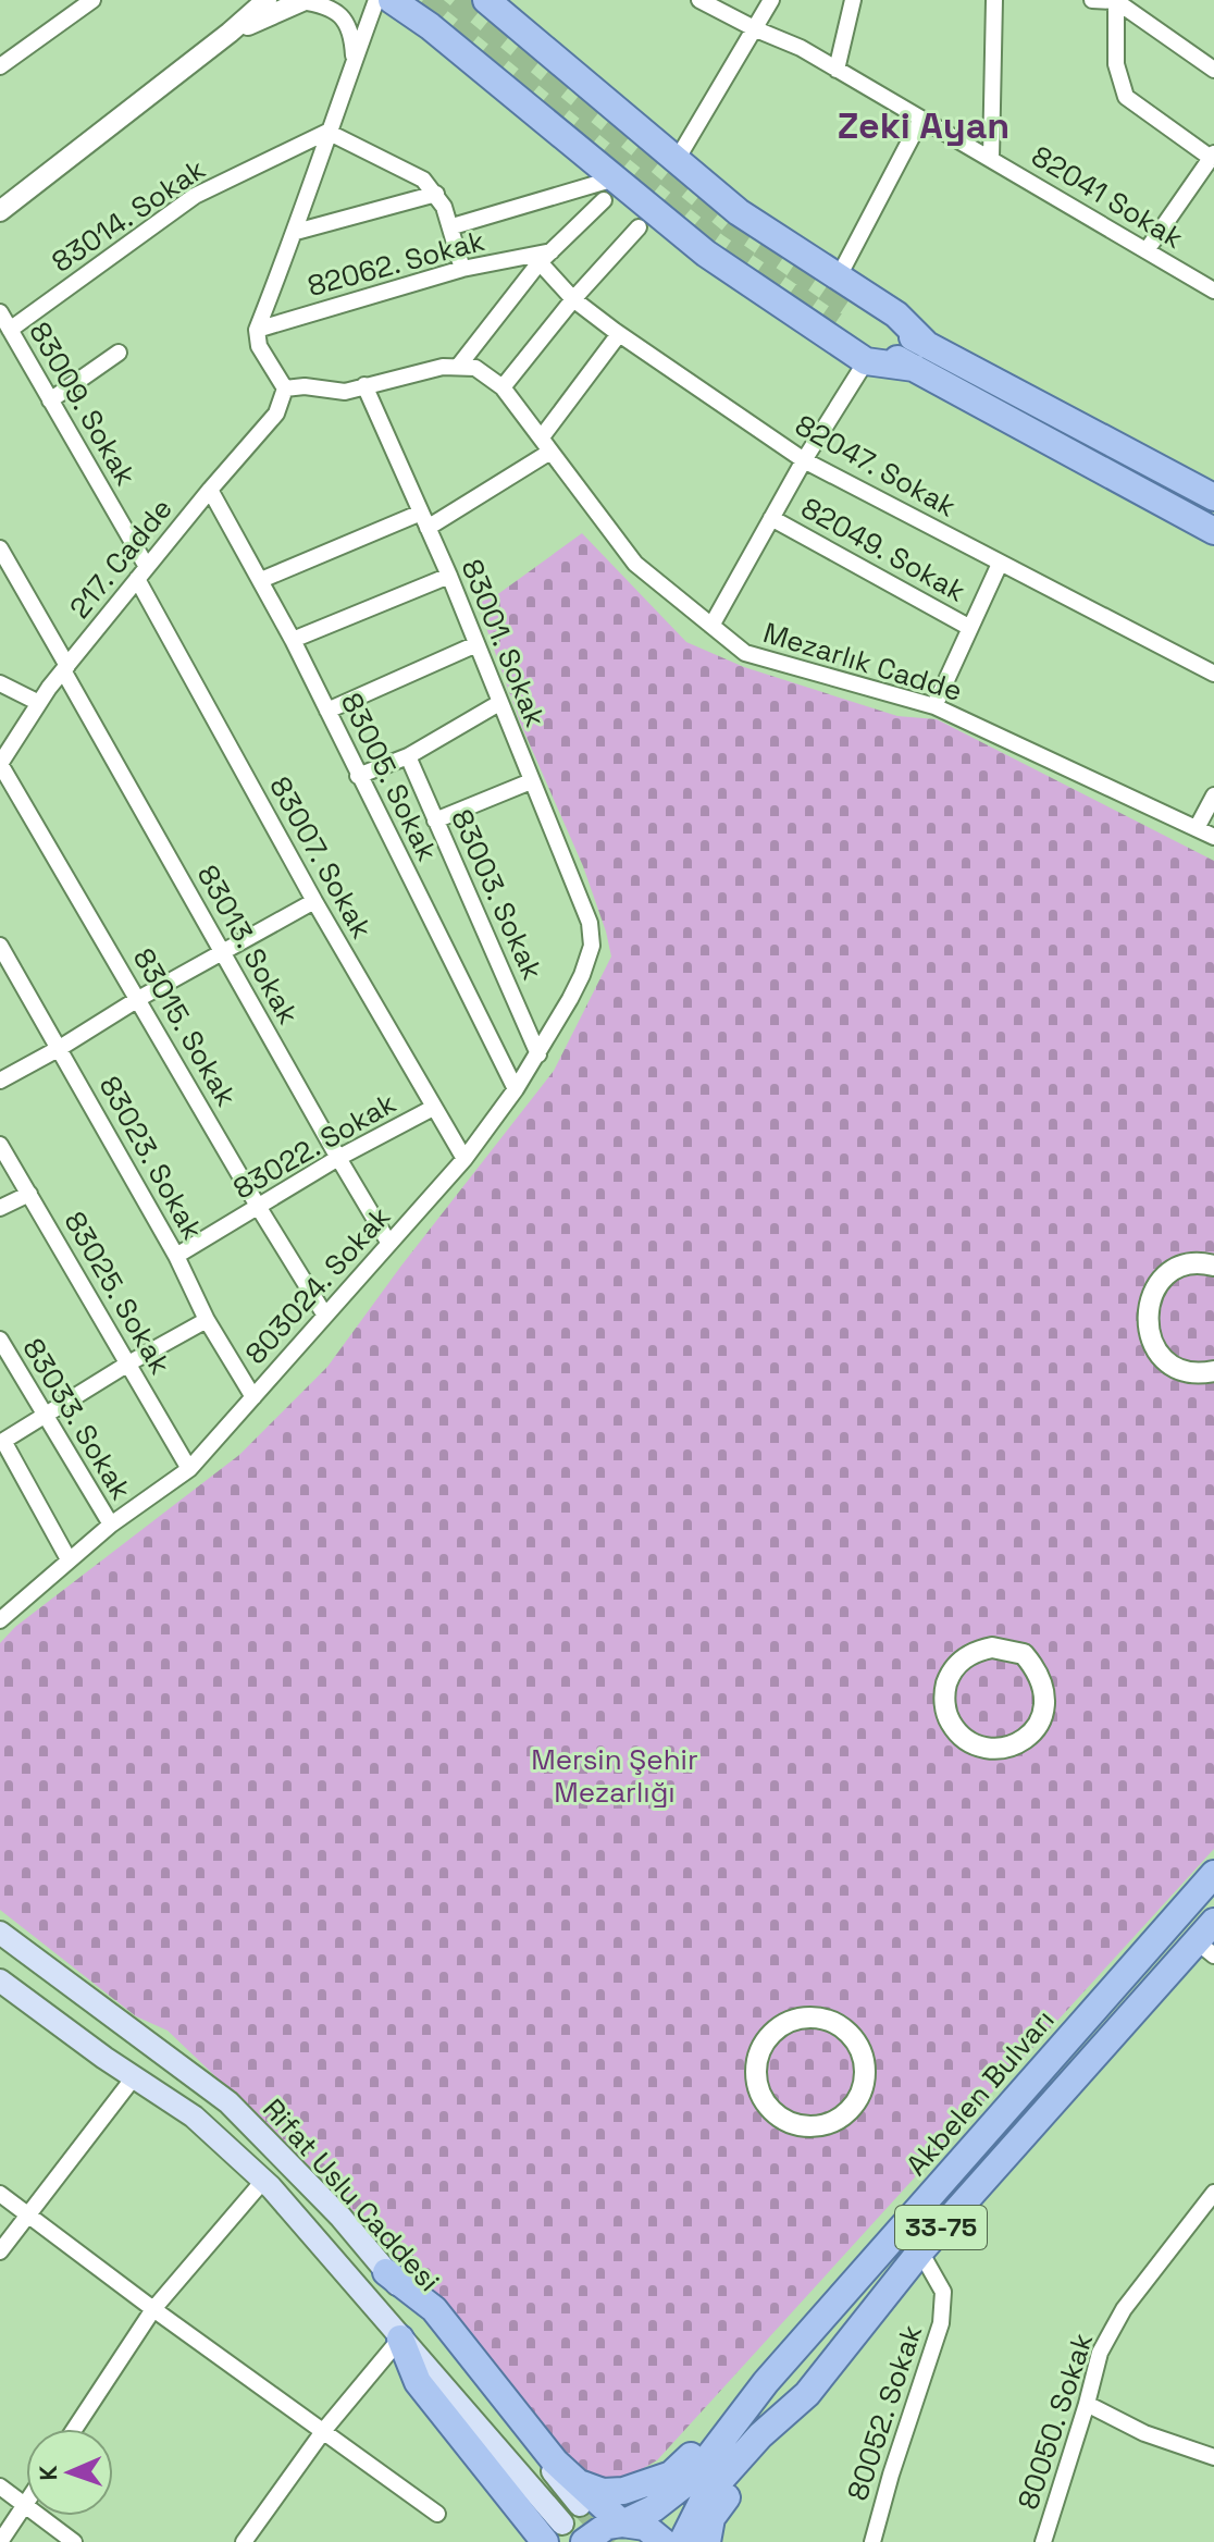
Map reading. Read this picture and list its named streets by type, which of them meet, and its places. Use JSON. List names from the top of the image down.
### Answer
{
  "streets": {
    "main road": ["Akbelen Bulvarı", "Rifat Uslu Caddesi", "33-75"],
    "street": [
      "82041 Sokak",
      "83014. Sokak",
      "82062. Sokak",
      "83009. Sokak",
      "82047. Sokak",
      "82049. Sokak",
      "217. Cadde",
      "83001. Sokak",
      "Mezarlık Cadde",
      "83005. Sokak",
      "83007. Sokak",
      "83003. Sokak",
      "83013. Sokak",
      "83015. Sokak",
      "83022. Sokak",
      "83023. Sokak",
      "803024. Sokak",
      "83025. Sokak",
      "83033. Sokak",
      "80052. Sokak",
      "80050. Sokak"
    ]
  },
  "crossings": [
    ["83014. Sokak", "83009. Sokak"],
    ["82062. Sokak", "82047. Sokak"],
    ["83009. Sokak", "217. Cadde"],
    ["83009. Sokak", "83007. Sokak"],
    ["217. Cadde", "83005. Sokak"],
    ["217. Cadde", "83007. Sokak"],
    ["217. Cadde", "83013. Sokak"],
    ["217. Cadde", "83015. Sokak"],
    ["83001. Sokak", "803024. Sokak"],
    ["83005. Sokak", "803024. Sokak"],
    ["83007. Sokak", "83022. Sokak"],
    ["83007. Sokak", "803024. Sokak"],
    ["83003. Sokak", "803024. Sokak"],
    ["83013. Sokak", "83022. Sokak"],
    ["83013. Sokak", "803024. Sokak"],
    ["83015. Sokak", "83022. Sokak"],
    ["83015. Sokak", "803024. Sokak"],
    ["83022. Sokak", "83023. Sokak"],
    ["83023. Sokak", "803024. Sokak"],
    ["803024. Sokak", "83025. Sokak"],
    ["803024. Sokak", "83033. Sokak"],
    ["Akbelen Bulvarı", "33-75"],
    ["33-75", "80052. Sokak"]
  ],
  "districts": ["Zeki Ayan"],
  "parks": ["Mersin Şehir Mezarlığı"],
  "north": "left"
}
